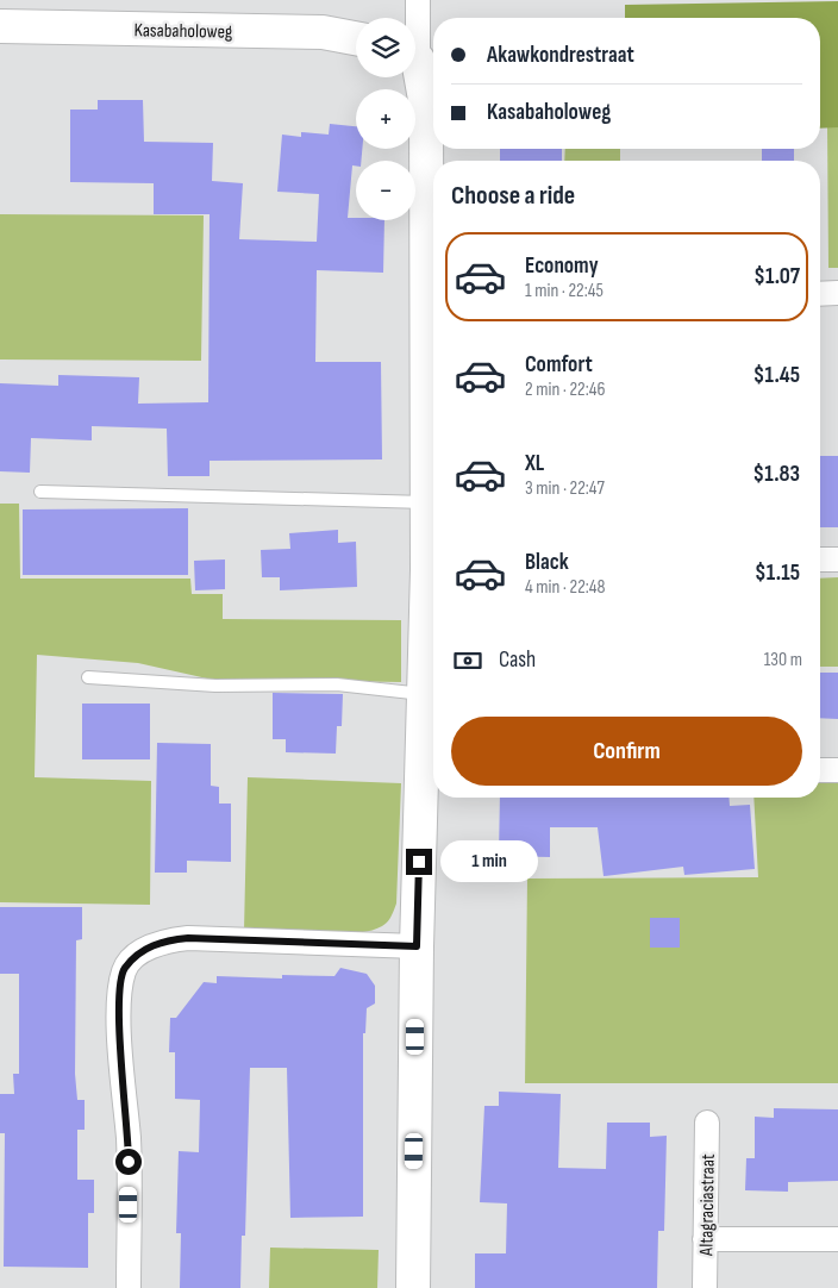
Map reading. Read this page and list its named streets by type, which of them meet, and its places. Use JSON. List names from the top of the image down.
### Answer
{
  "streets": {
    "street": ["Kasabaholoweg", "Altagraciastraat"]
  },
  "page": {
    "map_buttons": ["+", "−"],
    "banner": ["Akawkondrestraat", "Kasabaholoweg"],
    "heading": "Choose a ride",
    "list": [
      {
        "name": "Economy",
        "note": "1 min · 22:45",
        "value": "$1.07"
      },
      {
        "name": "Comfort",
        "note": "2 min · 22:46",
        "value": "$1.45"
      },
      {
        "name": "XL",
        "note": "3 min · 22:47",
        "value": "$1.83"
      },
      {
        "name": "Black",
        "note": "4 min · 22:48",
        "value": "$1.15"
      }
    ],
    "pay": ["Cash", "130 m"],
    "buttons": "Confirm",
    "bubble": "1 min"
  }
}
